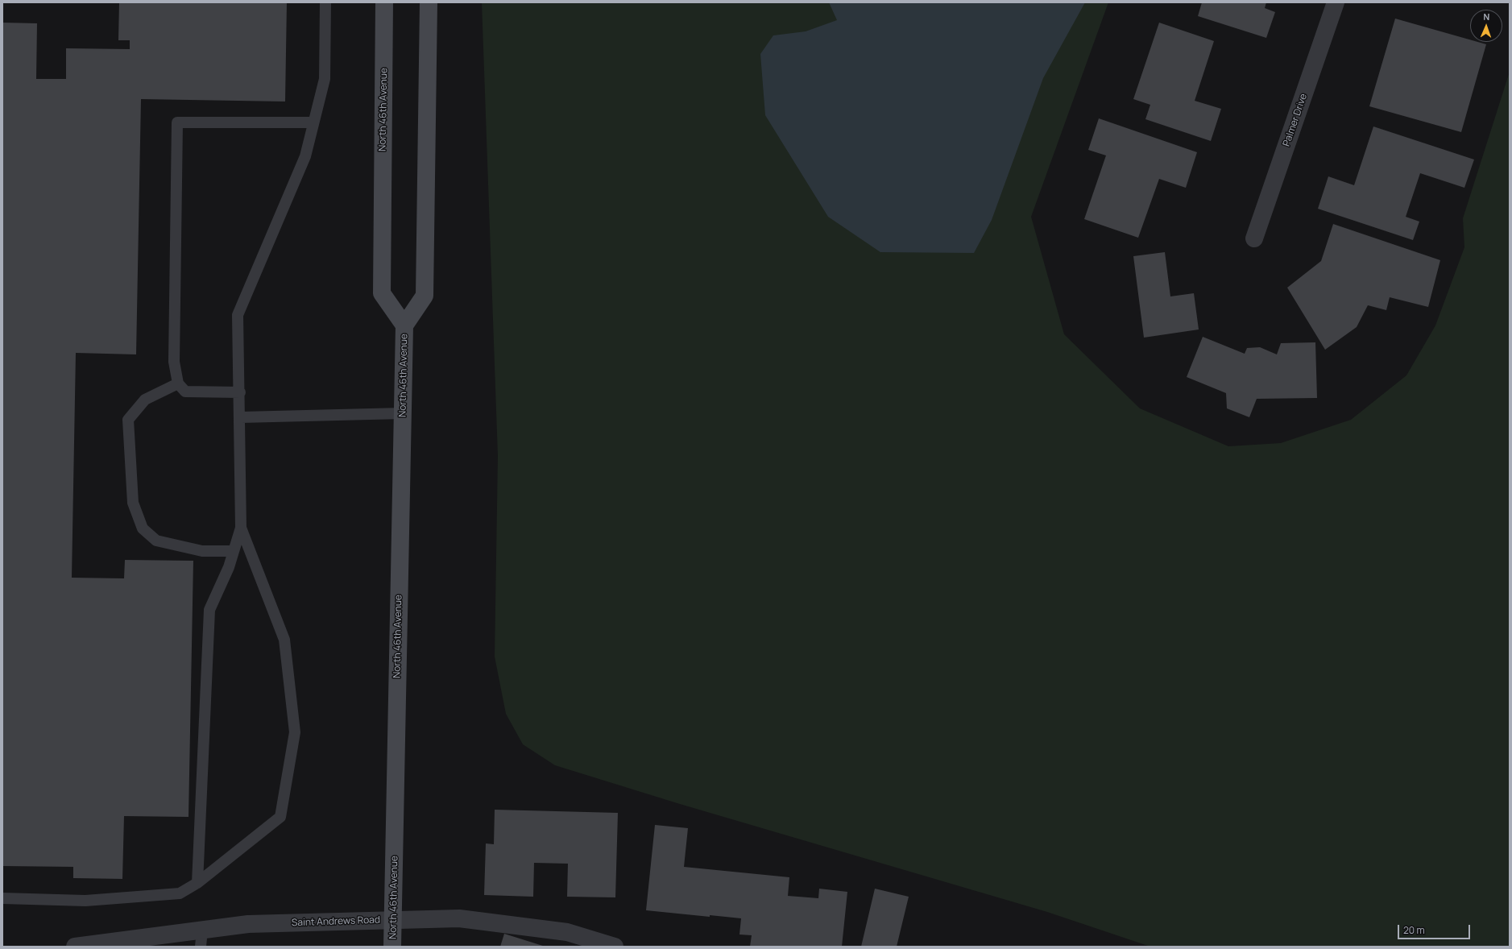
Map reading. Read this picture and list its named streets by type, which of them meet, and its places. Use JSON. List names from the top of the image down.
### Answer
{
  "streets": {
    "street": ["North 46th Avenue", "Palmer Drive", "Saint Andrews Road"]
  },
  "crossings": [
    ["North 46th Avenue", "Saint Andrews Road"]
  ],
  "scale_bar": "20 m",
  "north": "top"
}
